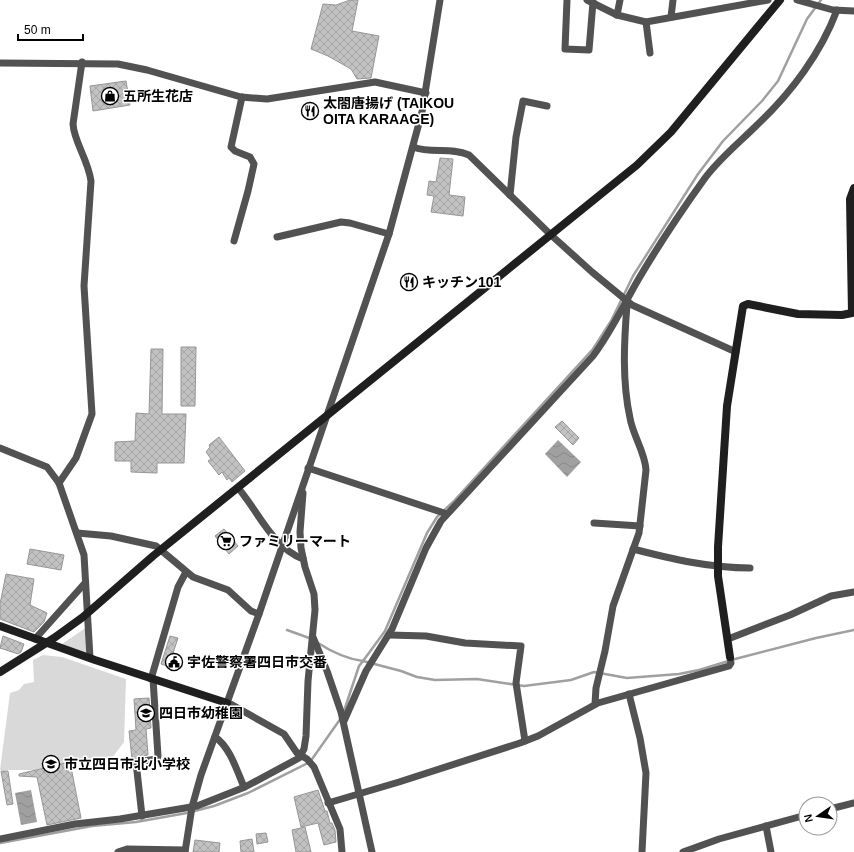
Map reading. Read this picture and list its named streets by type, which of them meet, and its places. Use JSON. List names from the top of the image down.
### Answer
{
  "places": {
    "shop": ["五所生花店"],
    "restaurant": ["太閤唐揚げ (TAIKOU OITA KARAAGE)", "キッチン101"],
    "supermarket": ["ファミリーマート"],
    "public building": ["宇佐警察署四日市交番"],
    "school or university": ["四日市幼稚園", "市立四日市北小学校"]
  },
  "scale_bar": "50 m",
  "north": "left"
}
